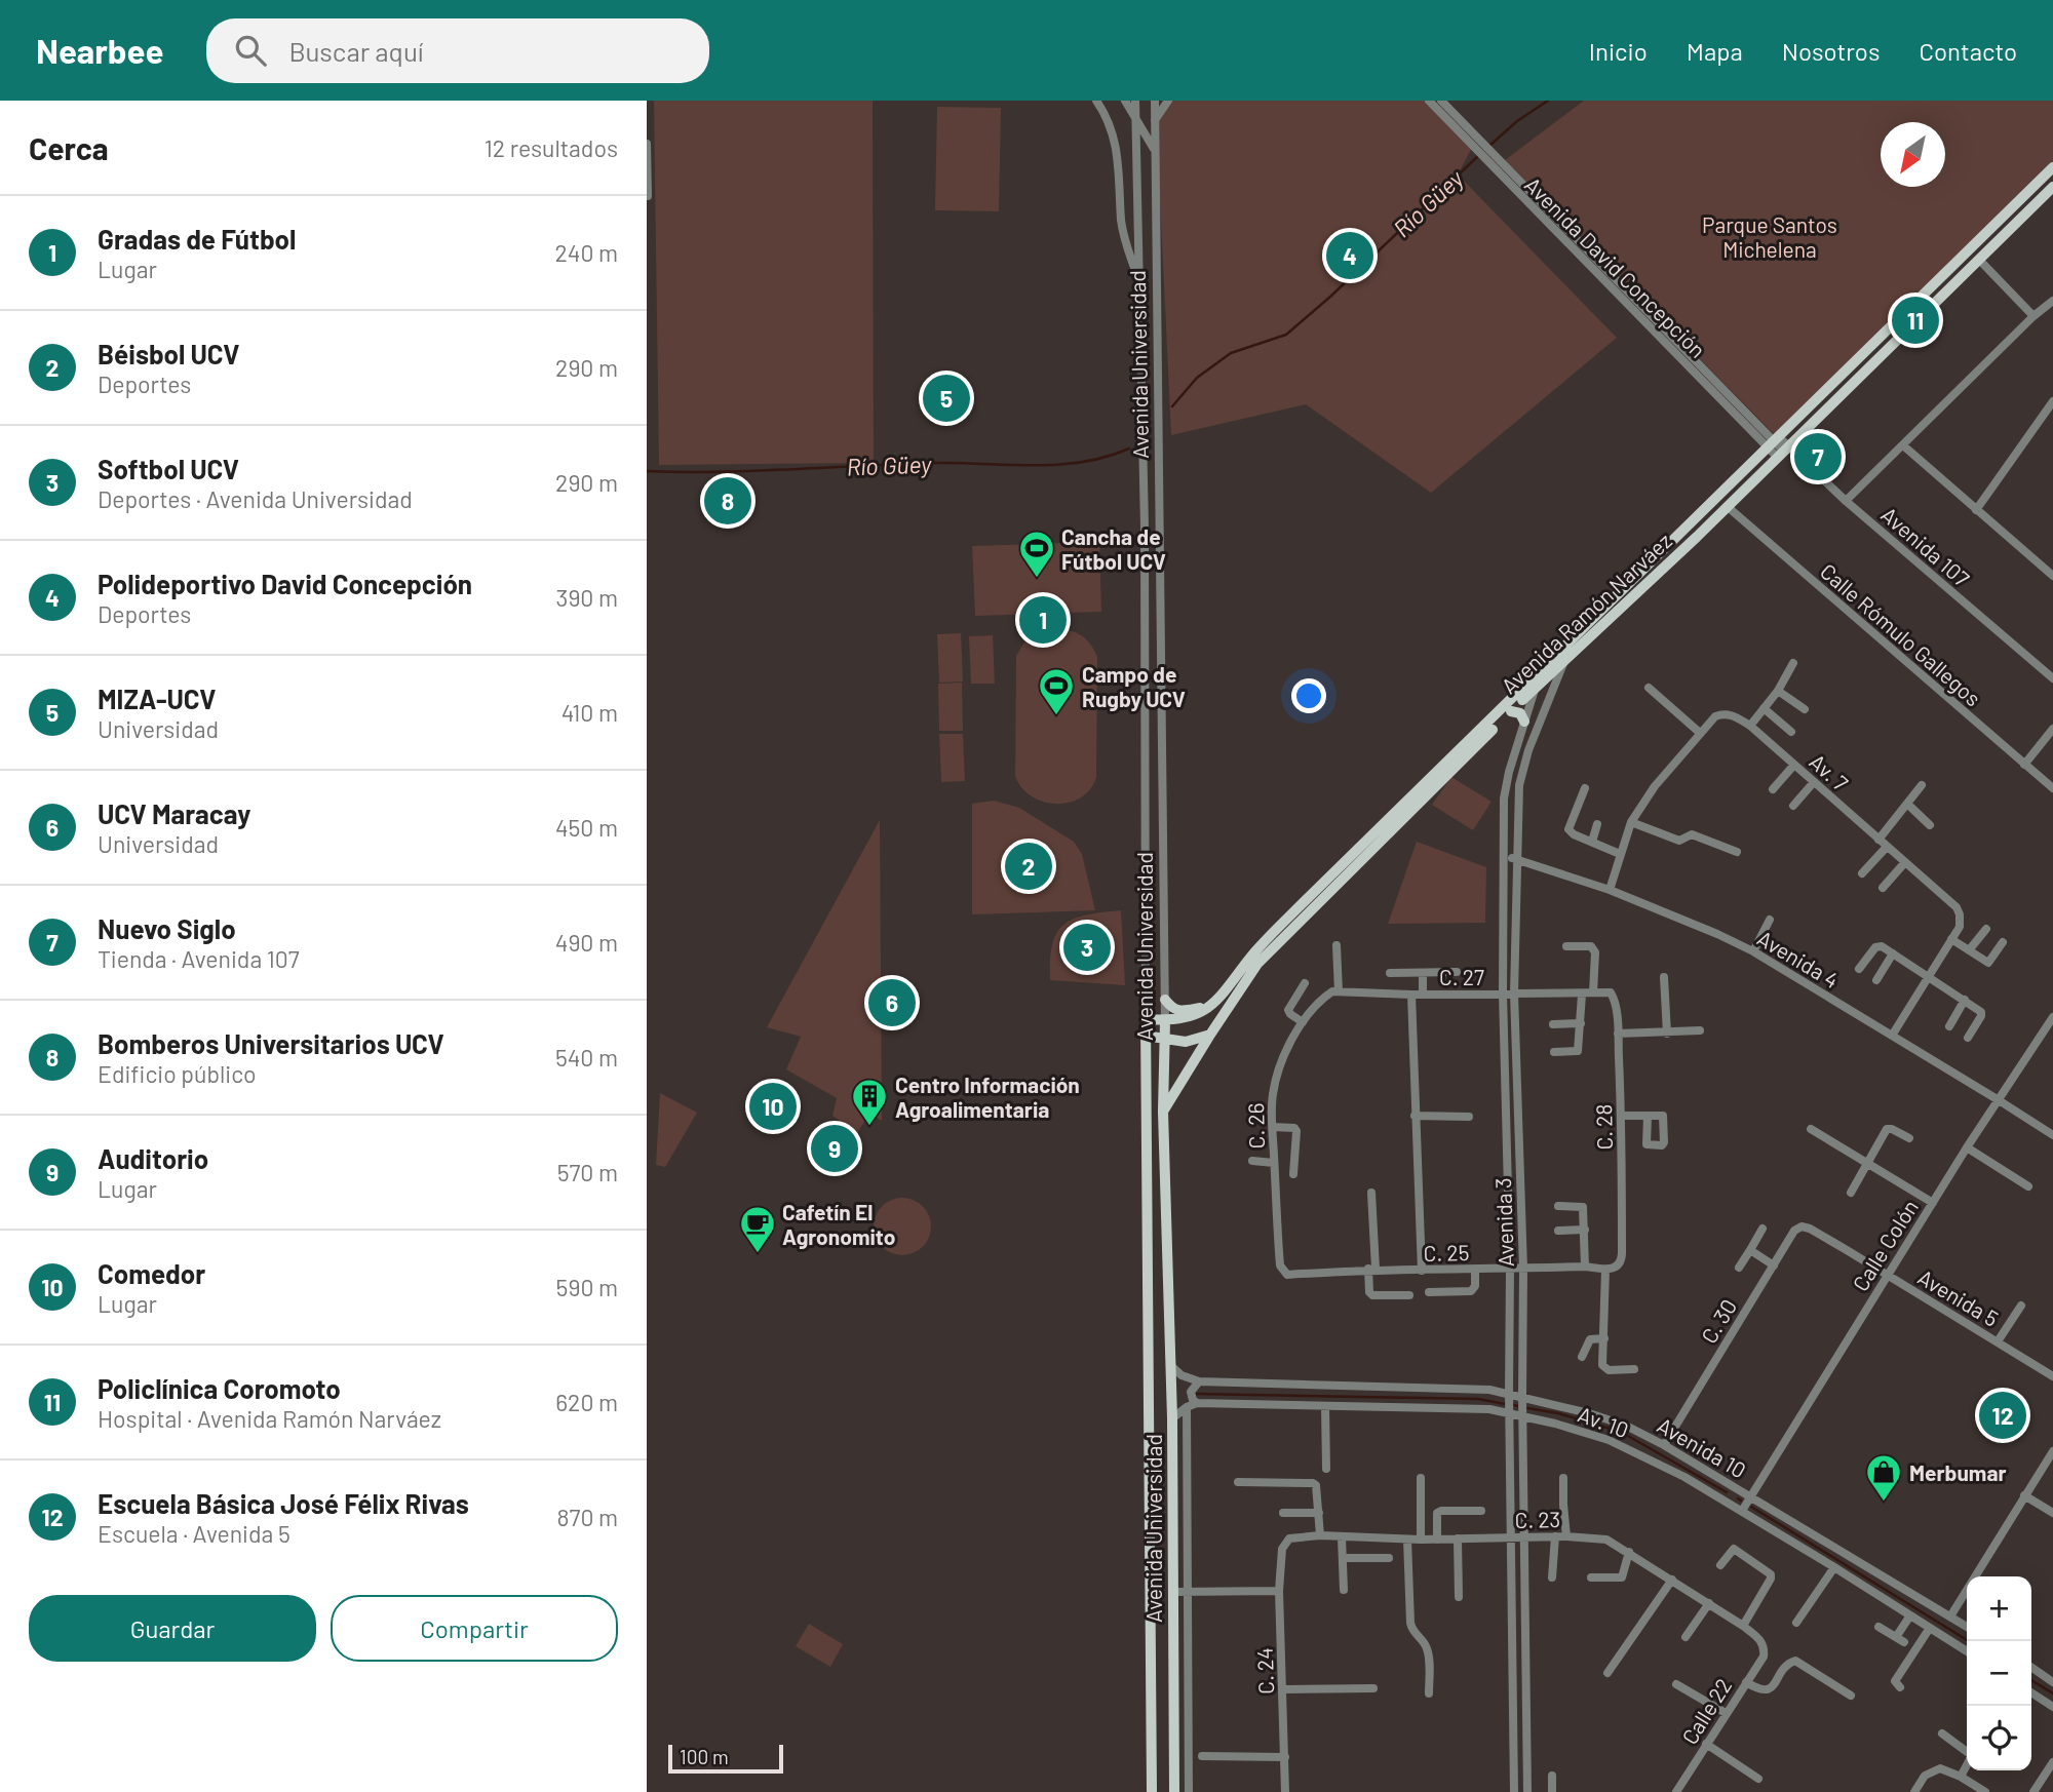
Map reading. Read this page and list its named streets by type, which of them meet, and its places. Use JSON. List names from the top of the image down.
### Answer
{
  "streets": {
    "main road": ["Avenida Universidad", "Avenida Ramón Narváez"],
    "street": [
      "Avenida David Concepción",
      "Avenida 107",
      "Calle Rómulo Gallegos",
      "Av. 7",
      "Avenida 4",
      "C. 27",
      "C. 26",
      "C. 28",
      "Avenida 3",
      "Calle Colón",
      "C. 25",
      "Avenida 5",
      "C. 30",
      "Av. 10",
      "Avenida 10",
      "C. 23",
      "C. 24",
      "Calle 22"
    ]
  },
  "crossings": [
    ["Avenida David Concepción", "Avenida 107"],
    ["Avenida David Concepción", "Avenida Ramón Narváez"],
    ["Avenida Universidad", "Avenida Ramón Narváez"],
    ["Avenida Universidad", "Av. 10"],
    ["Avenida Universidad", "Avenida 10"],
    ["Avenida 107", "Avenida Ramón Narváez"],
    ["Avenida Ramón Narváez", "Calle Rómulo Gallegos"],
    ["Avenida Ramón Narváez", "Avenida 3"],
    ["Av. 7", "Avenida 4"],
    ["Avenida 4", "Avenida 3"],
    ["Avenida 4", "Calle Colón"],
    ["C. 27", "C. 26"],
    ["C. 27", "C. 28"],
    ["C. 27", "Avenida 3"],
    ["C. 26", "C. 25"],
    ["C. 28", "C. 25"],
    ["Avenida 3", "C. 25"],
    ["Avenida 3", "Av. 10"],
    ["Avenida 3", "Avenida 10"],
    ["Avenida 3", "C. 23"],
    ["Calle Colón", "Avenida 5"],
    ["Calle Colón", "Av. 10"],
    ["Calle Colón", "Avenida 10"],
    ["Avenida 5", "C. 30"],
    ["C. 30", "Avenida 10"],
    ["C. 23", "C. 24"],
    ["C. 23", "Calle 22"]
  ],
  "water": ["Río Güey"],
  "parks": ["Parque Santos Michelena"],
  "places": {
    "sports": ["Cancha de Fútbol UCV", "Campo de Rugby UCV"],
    "building": ["Centro Información Agroalimentaria"],
    "cafe": ["Cafetín El Agronomito"],
    "shop": ["Merbumar"]
  },
  "scale_bar": "100 m",
  "north": "bottom left",
  "page": {
    "header": "Nearbee",
    "search": "Buscar aquí",
    "nav": [
      "Inicio",
      "Mapa",
      "Nosotros",
      "Contacto"
    ],
    "heading": ["Cerca", "12 resultados"],
    "list": [
      {
        "mark": "1",
        "name": "Gradas de Fútbol",
        "note": "Lugar",
        "value": "240 m"
      },
      {
        "mark": "2",
        "name": "Béisbol UCV",
        "note": "Deportes",
        "value": "290 m"
      },
      {
        "mark": "3",
        "name": "Softbol UCV",
        "note": "Deportes · Avenida Universidad",
        "value": "290 m"
      },
      {
        "mark": "4",
        "name": "Polideportivo David Concepción",
        "note": "Deportes",
        "value": "390 m"
      },
      {
        "mark": "5",
        "name": "MIZA-UCV",
        "note": "Universidad",
        "value": "410 m"
      },
      {
        "mark": "6",
        "name": "UCV Maracay",
        "note": "Universidad",
        "value": "450 m"
      },
      {
        "mark": "7",
        "name": "Nuevo Siglo",
        "note": "Tienda · Avenida 107",
        "value": "490 m"
      },
      {
        "mark": "8",
        "name": "Bomberos Universitarios UCV",
        "note": "Edificio público",
        "value": "540 m"
      },
      {
        "mark": "9",
        "name": "Auditorio",
        "note": "Lugar",
        "value": "570 m"
      },
      {
        "mark": "10",
        "name": "Comedor",
        "note": "Lugar",
        "value": "590 m"
      },
      {
        "mark": "11",
        "name": "Policlínica Coromoto",
        "note": "Hospital · Avenida Ramón Narváez",
        "value": "620 m"
      },
      {
        "mark": "12",
        "name": "Escuela Básica José Félix Rivas",
        "note": "Escuela · Avenida 5",
        "value": "870 m"
      }
    ],
    "pins": [
      "4",
      "11",
      "5",
      "7",
      "8",
      "1",
      "2",
      "3",
      "6",
      "10",
      "9",
      "12"
    ],
    "buttons": ["Guardar", "Compartir"],
    "map_buttons": ["+", "−"],
    "scale": "100 m"
  }
}
